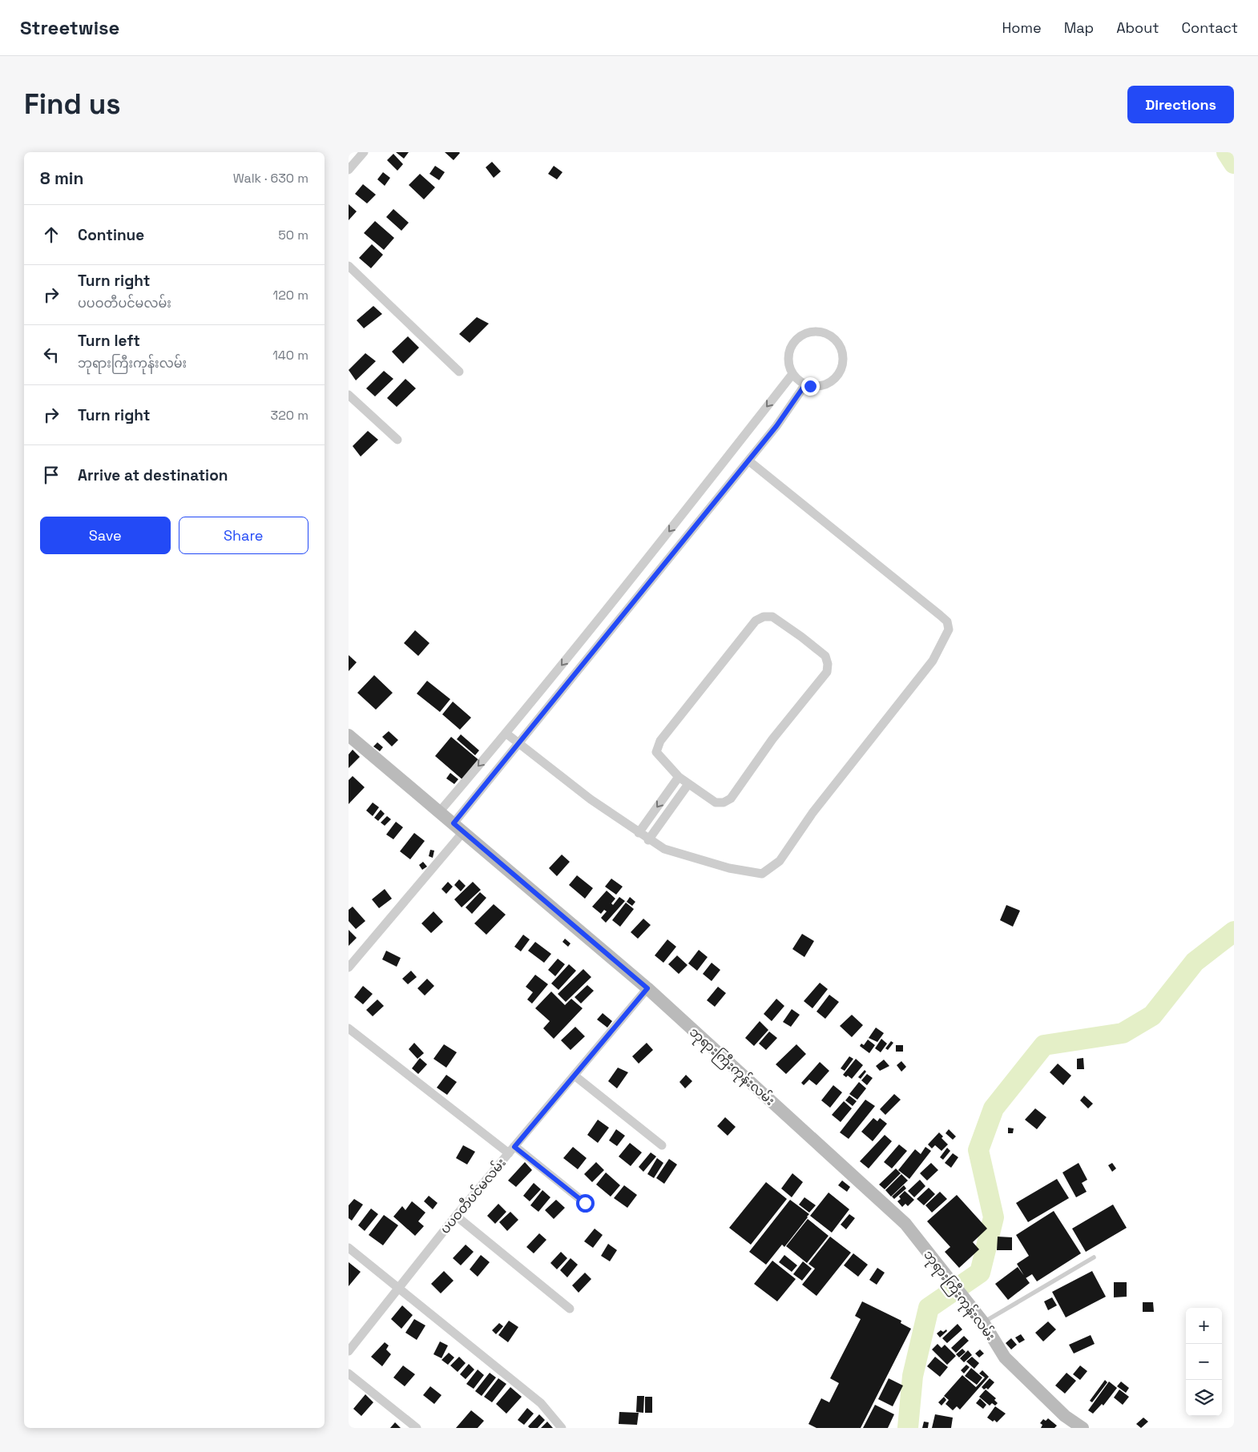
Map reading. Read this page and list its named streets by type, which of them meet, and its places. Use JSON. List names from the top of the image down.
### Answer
{
  "streets": {
    "street": ["ဘုရားကြီးကုန်းလမ်း", "ပပဝတီပင်မလမ်း"]
  },
  "crossings": [
    ["ဘုရားကြီးကုန်းလမ်း", "ပပဝတီပင်မလမ်း"]
  ],
  "page": {
    "header": "Streetwise",
    "nav": [
      "Home",
      "Map",
      "About",
      "Contact"
    ],
    "buttons": [
      "Directions",
      ["Save", "Share"]
    ],
    "title": "Find us",
    "heading": ["8 min", "Walk · 630 m"],
    "list": [
      ["Continue", "50 m"],
      ["Turn right", "ပပဝတီပင်မလမ်း", "120 m"],
      ["Turn left", "ဘုရားကြီးကုန်းလမ်း", "140 m"],
      ["Turn right", "320 m"],
      "Arrive at destination"
    ],
    "map_buttons": ["+", "−"]
  }
}
